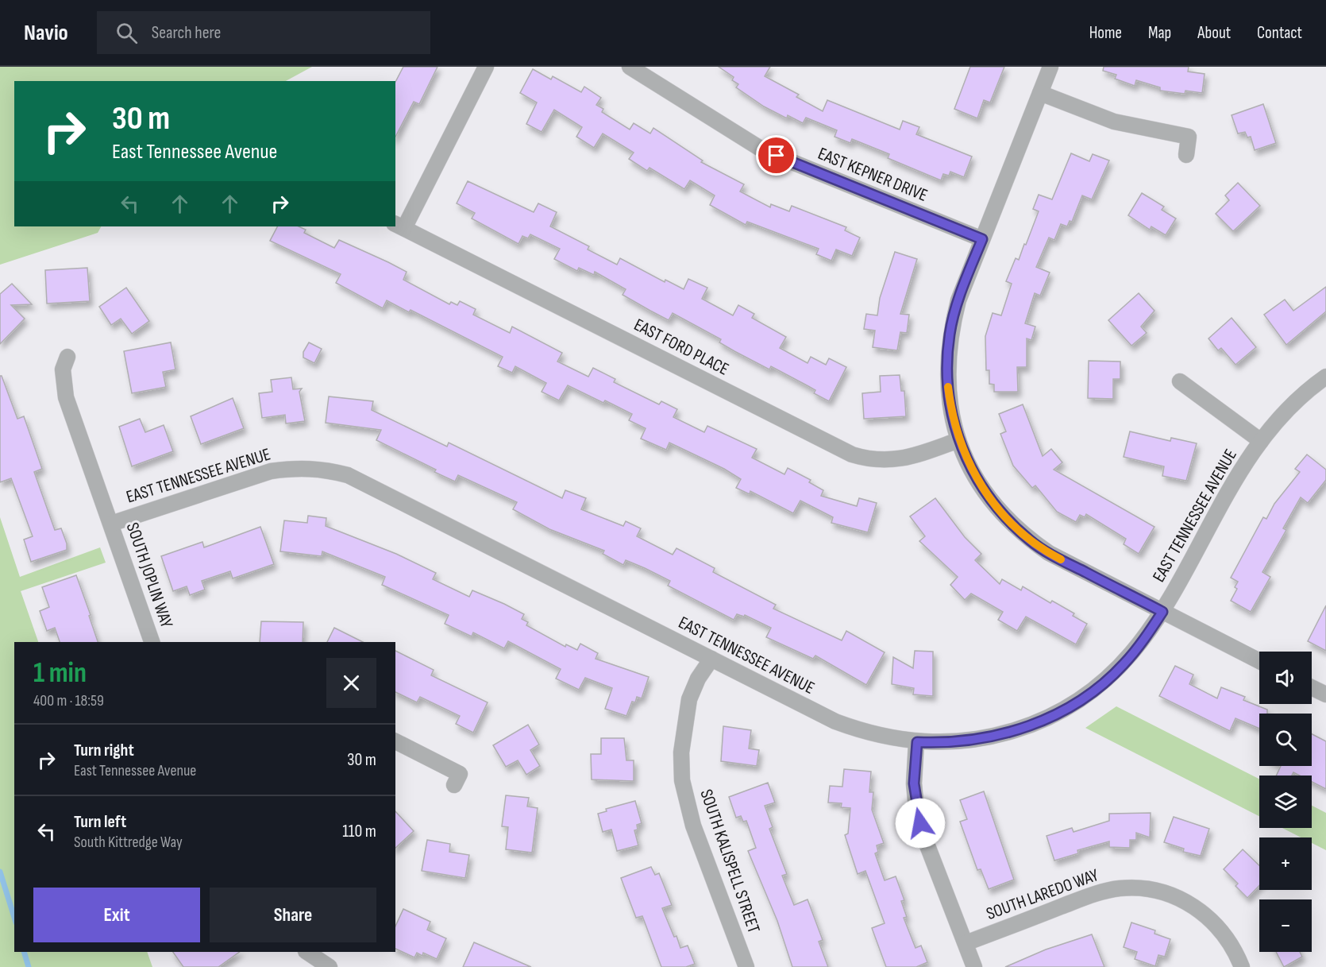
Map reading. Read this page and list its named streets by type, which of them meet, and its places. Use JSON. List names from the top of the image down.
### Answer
{
  "streets": {
    "street": [
      "EAST KEPNER DRIVE",
      "EAST FORD PLACE",
      "EAST TENNESSEE AVENUE",
      "SOUTH JOPLIN WAY",
      "SOUTH KALISPELL STREET",
      "SOUTH LAREDO WAY"
    ]
  },
  "crossings": [
    ["EAST TENNESSEE AVENUE", "SOUTH JOPLIN WAY"],
    ["EAST TENNESSEE AVENUE", "SOUTH KALISPELL STREET"]
  ],
  "page": {
    "header": "Navio",
    "search": "Search here",
    "nav": [
      "Home",
      "Map",
      "About",
      "Contact"
    ],
    "turn": ["30 m", "East Tennessee Avenue"],
    "heading": ["1 min", "400 m · 18:59"],
    "map_buttons": ["+", "−"],
    "list": [
      {
        "name": "Turn right",
        "note": "East Tennessee Avenue",
        "value": "30 m"
      },
      {
        "name": "Turn left",
        "note": "South Kittredge Way",
        "value": "110 m"
      }
    ],
    "buttons": ["Exit", "Share"]
  }
}
